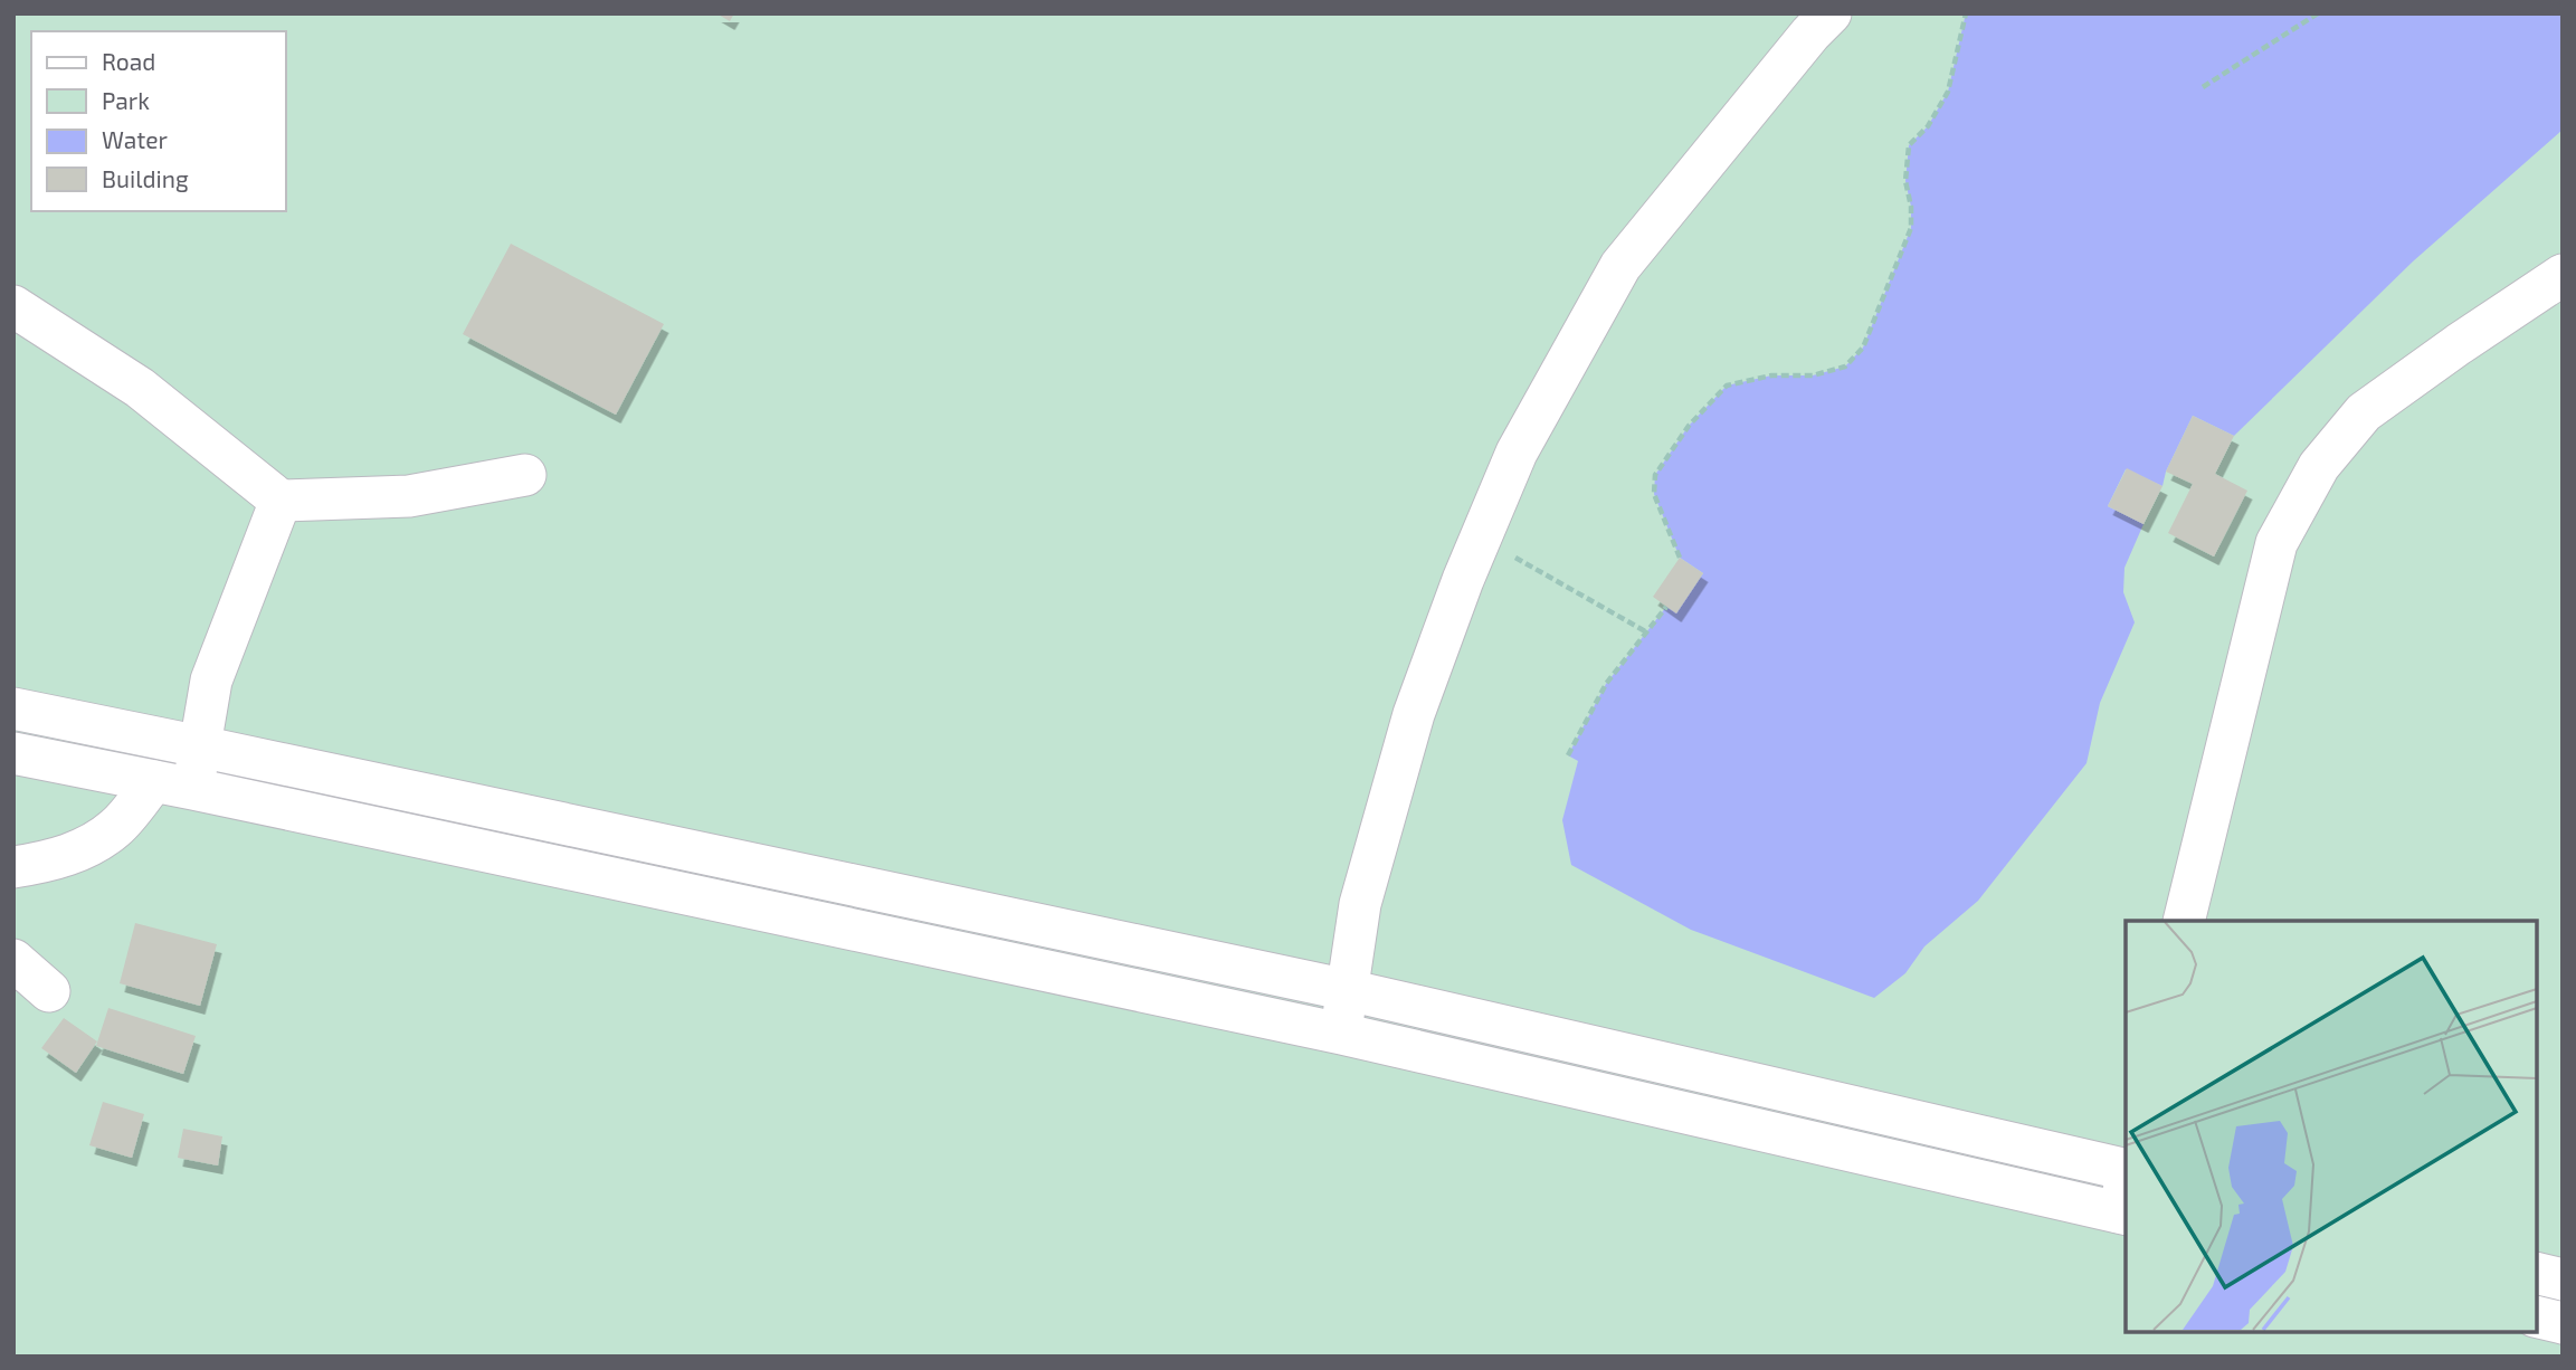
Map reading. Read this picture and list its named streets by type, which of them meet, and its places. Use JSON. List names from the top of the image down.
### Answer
{
  "legend": [
    "Road",
    "Park",
    "Water",
    "Building"
  ]
}
